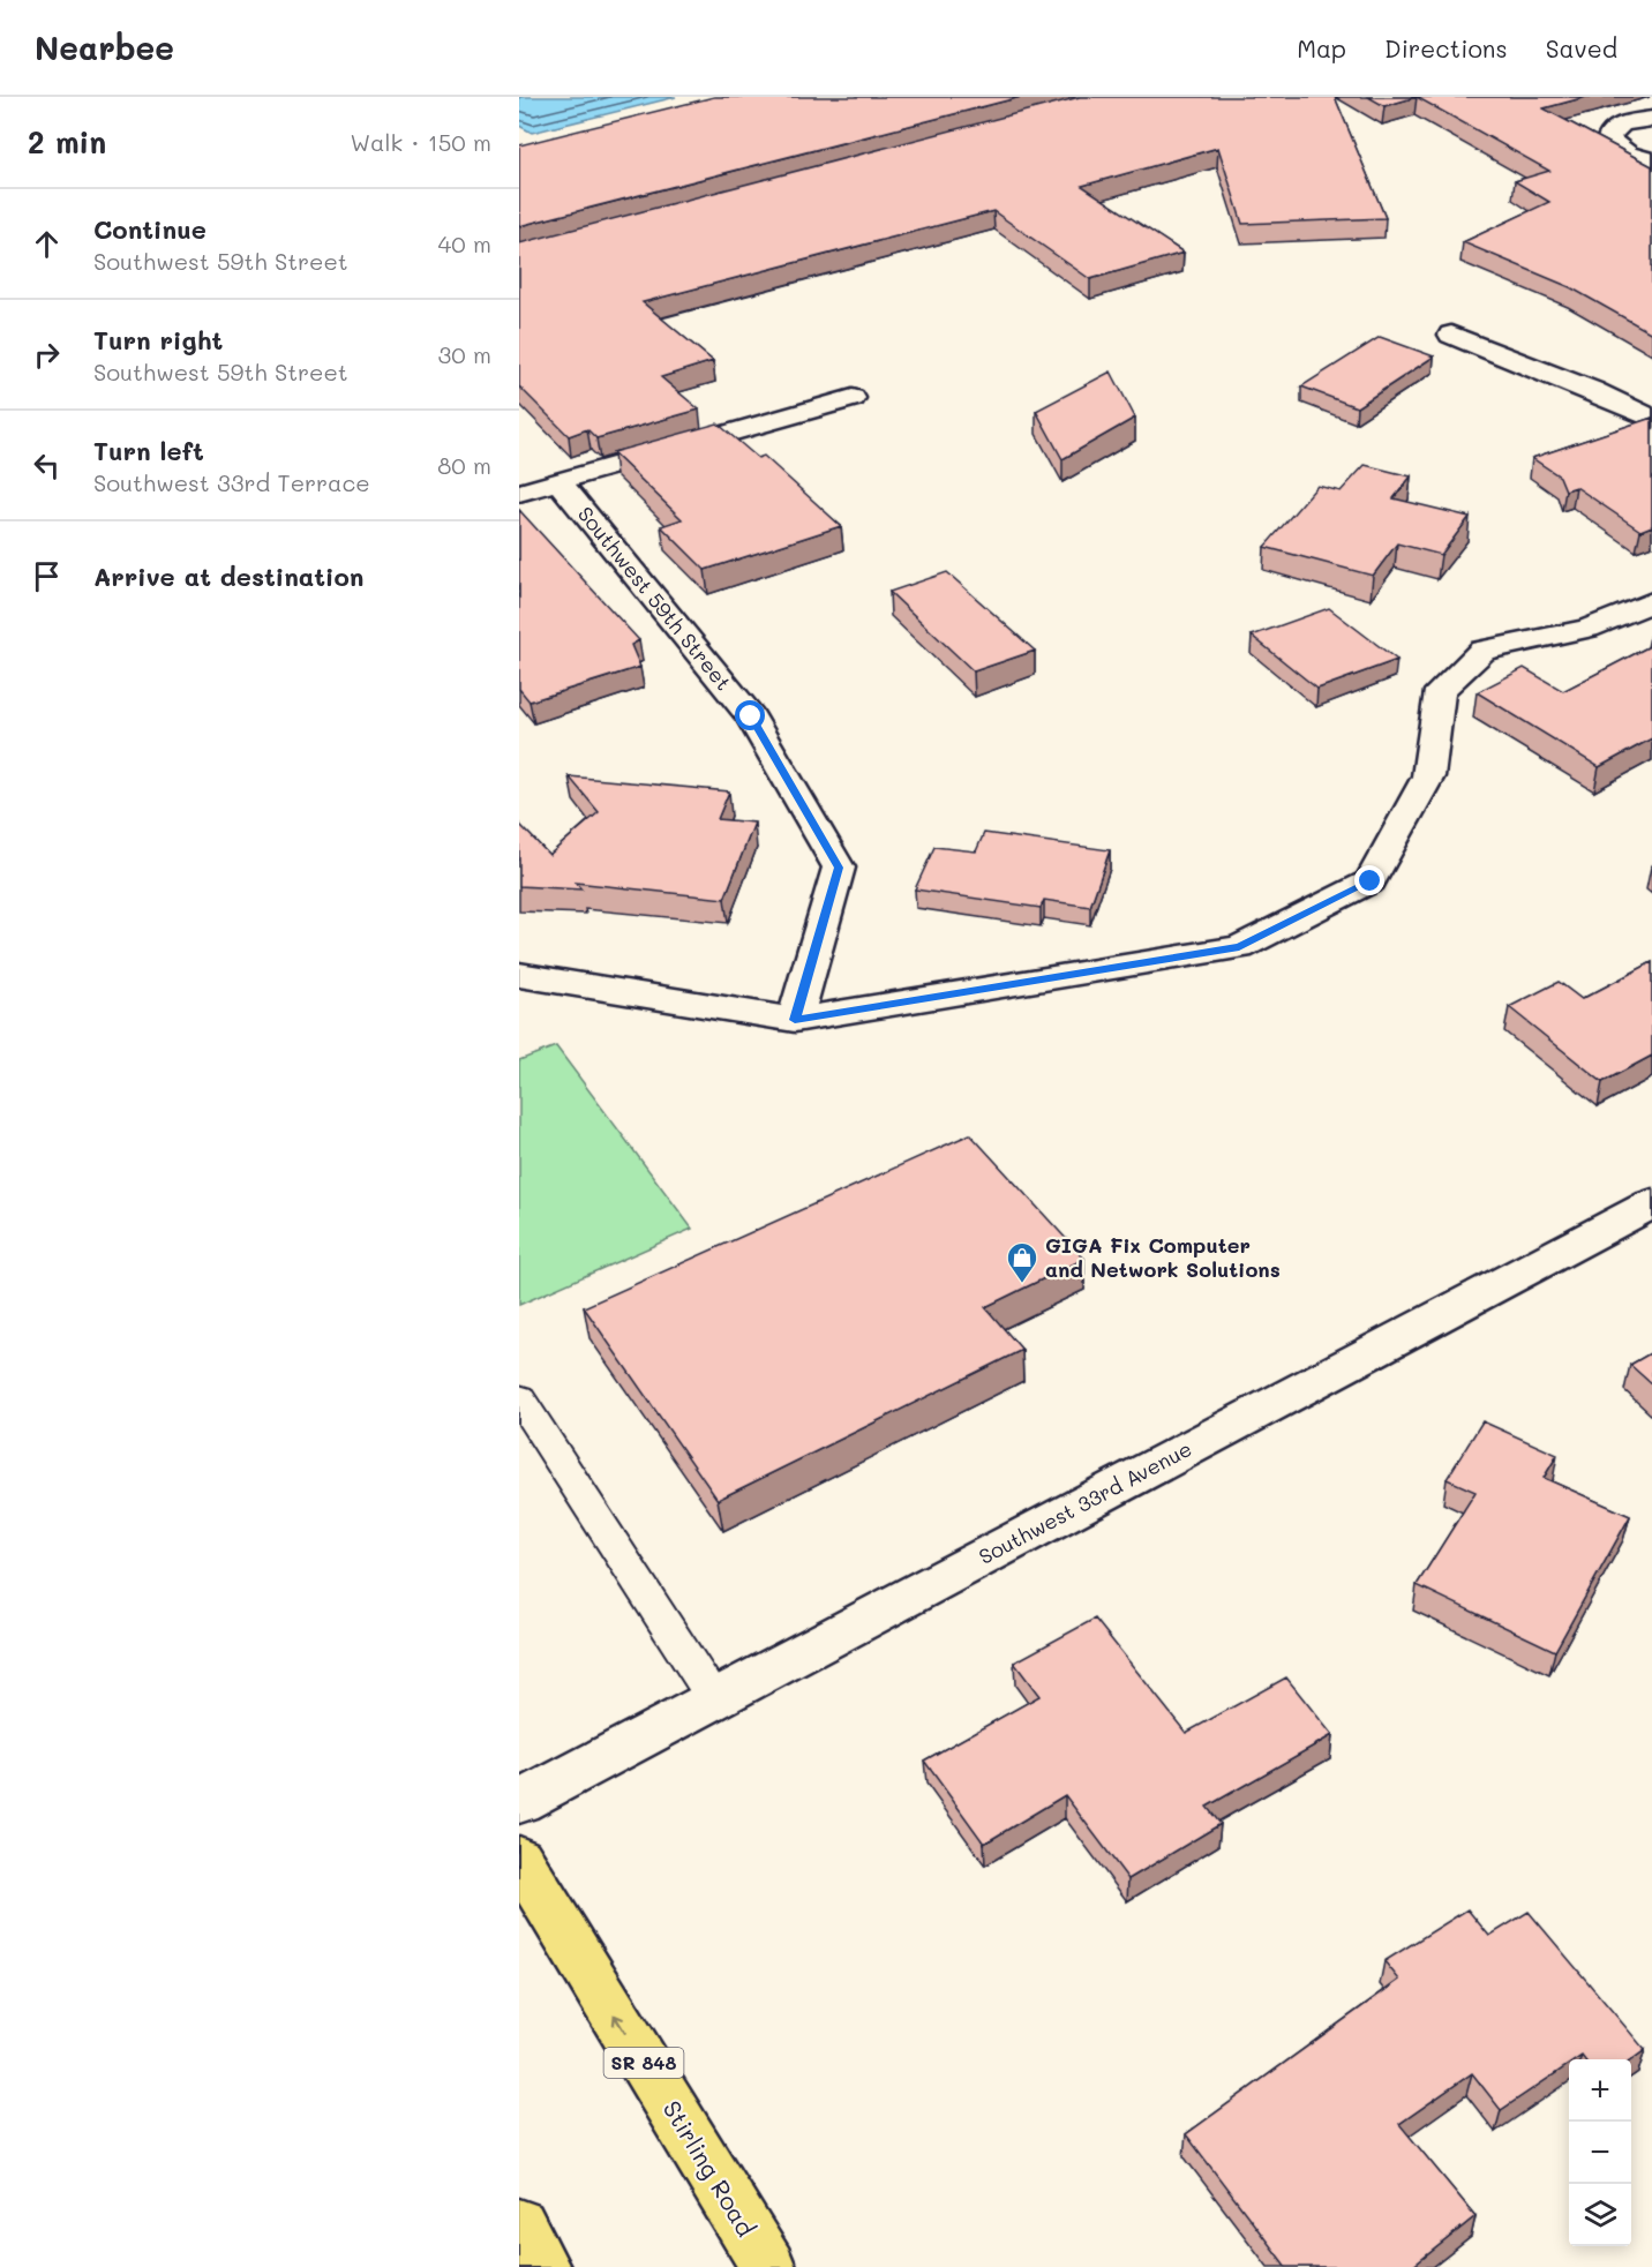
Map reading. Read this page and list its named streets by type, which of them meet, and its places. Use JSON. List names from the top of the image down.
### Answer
{
  "streets": {
    "main road": ["SR 848", "Stirling Road"],
    "street": ["Southwest 59th Street", "Southwest 33rd Avenue"]
  },
  "one_way": ["Stirling Road"],
  "places": {
    "shop": ["GIGA Fix Computer and Network Solutions"]
  },
  "page": {
    "header": "Nearbee",
    "nav": ["Map", "Directions", "Saved"],
    "heading": ["2 min", "Walk · 150 m"],
    "list": [
      ["Continue", "Southwest 59th Street", "40 m"],
      ["Turn right", "Southwest 59th Street", "30 m"],
      ["Turn left", "Southwest 33rd Terrace", "80 m"],
      "Arrive at destination"
    ],
    "map_buttons": ["+", "−"]
  }
}
